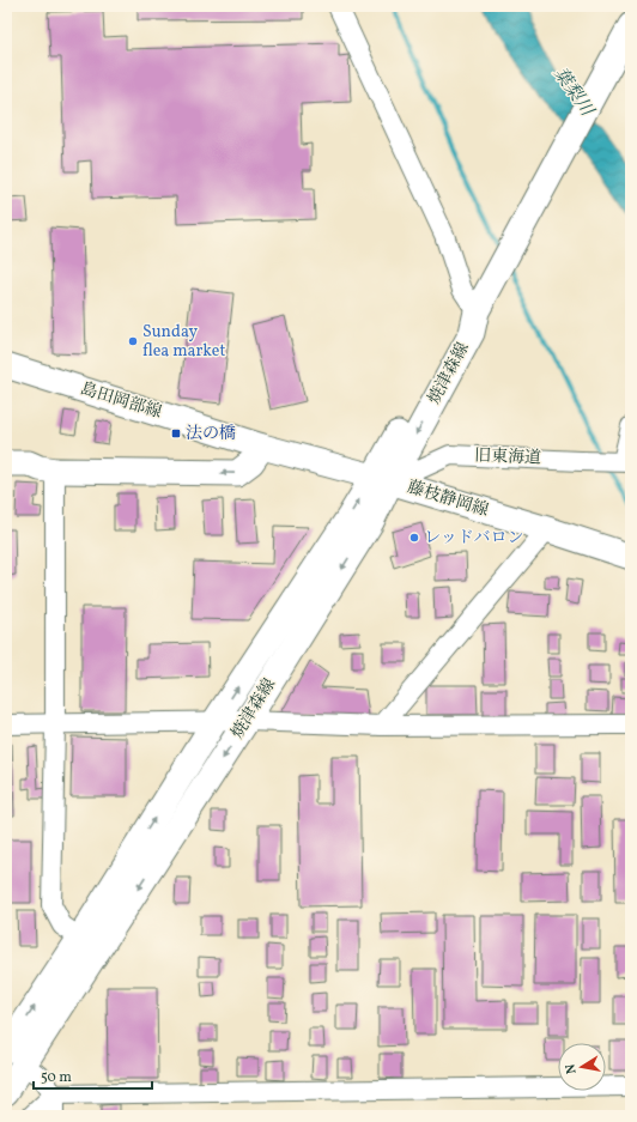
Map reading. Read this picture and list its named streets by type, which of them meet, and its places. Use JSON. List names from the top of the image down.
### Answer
{
  "streets": {
    "main road": ["焼津森線", "島田岡部線", "藤枝静岡線"],
    "street": ["旧東海道"]
  },
  "crossings": [
    ["焼津森線", "旧東海道"],
    ["焼津森線", "藤枝静岡線"],
    ["島田岡部線", "藤枝静岡線"],
    ["旧東海道", "藤枝静岡線"]
  ],
  "water": ["葉梨川"],
  "places": {
    "other": ["Sunday flea market", "レッドバロン"],
    "transit": ["法の橋"]
  },
  "scale_bar": "50 m",
  "north": "left"
}
